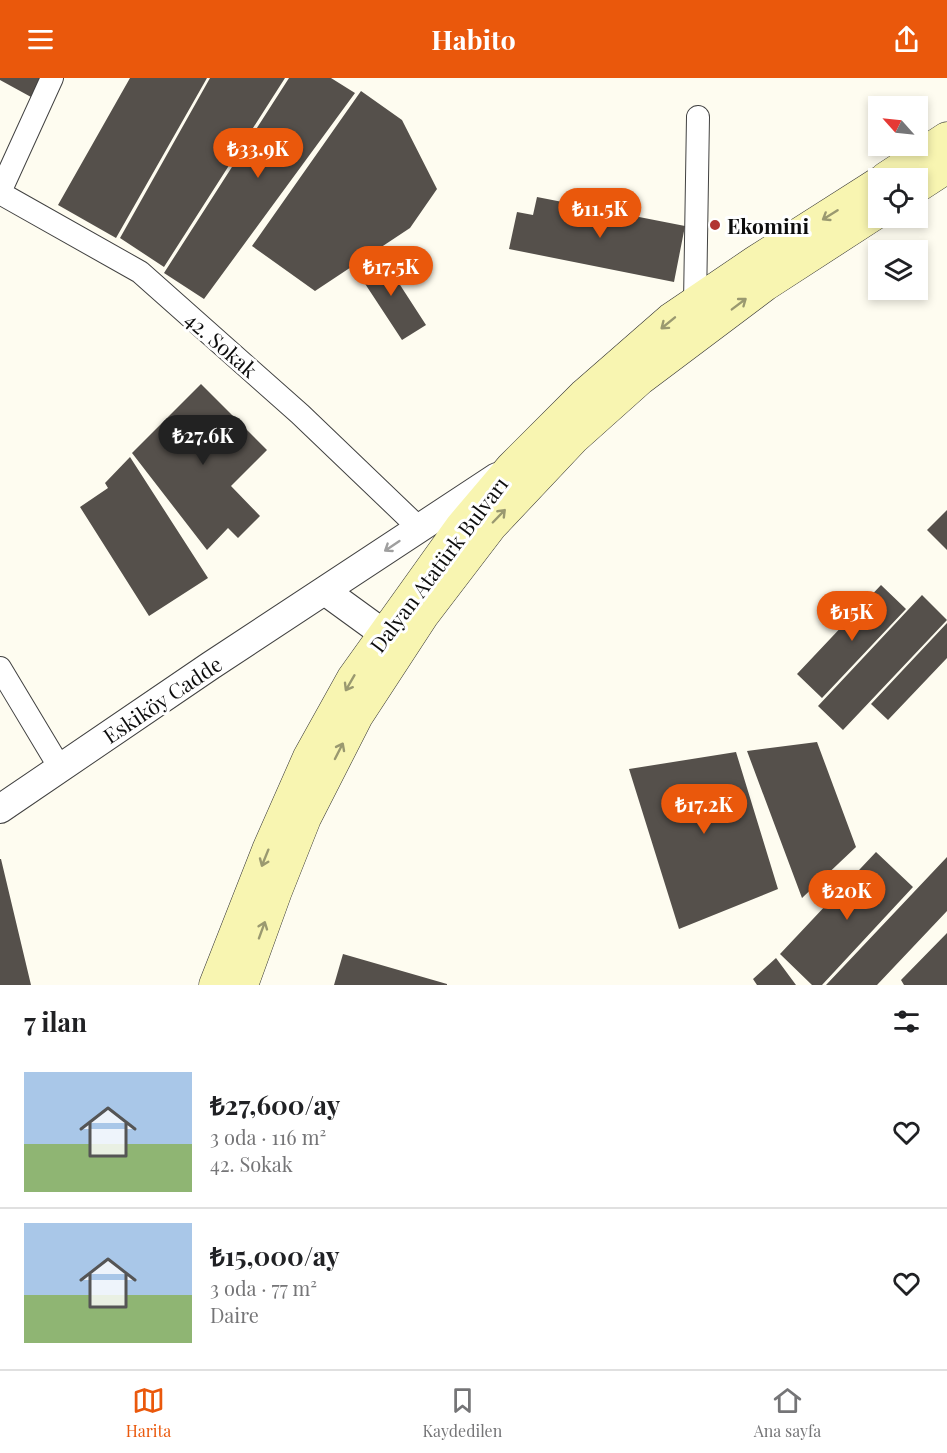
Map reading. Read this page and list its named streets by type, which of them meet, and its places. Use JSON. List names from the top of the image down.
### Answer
{
  "streets": {
    "main road": ["Dalyan Atatürk Bulvarı"],
    "street": ["42. Sokak", "Eskiköy Cadde"]
  },
  "crossings": [
    ["42. Sokak", "Eskiköy Cadde"],
    ["Dalyan Atatürk Bulvarı", "Eskiköy Cadde"]
  ],
  "places": ["Ekomini"],
  "north": "top left",
  "page": {
    "header": "Habito",
    "price": [
      "₺33.9K",
      "₺11.5K",
      "₺17.5K",
      "₺27.6K",
      "₺15K",
      "₺17.2K",
      "₺20K"
    ],
    "heading": "7 ilan",
    "list": [
      {
        "name": "₺27,600/ay",
        "note": "3 oda · 116 m² · 42. Sokak"
      },
      {
        "name": "₺15,000/ay",
        "note": "3 oda · 77 m² · Daire"
      }
    ],
    "tabs": ["Harita", "Kaydedilen", "Ana sayfa"]
  }
}
